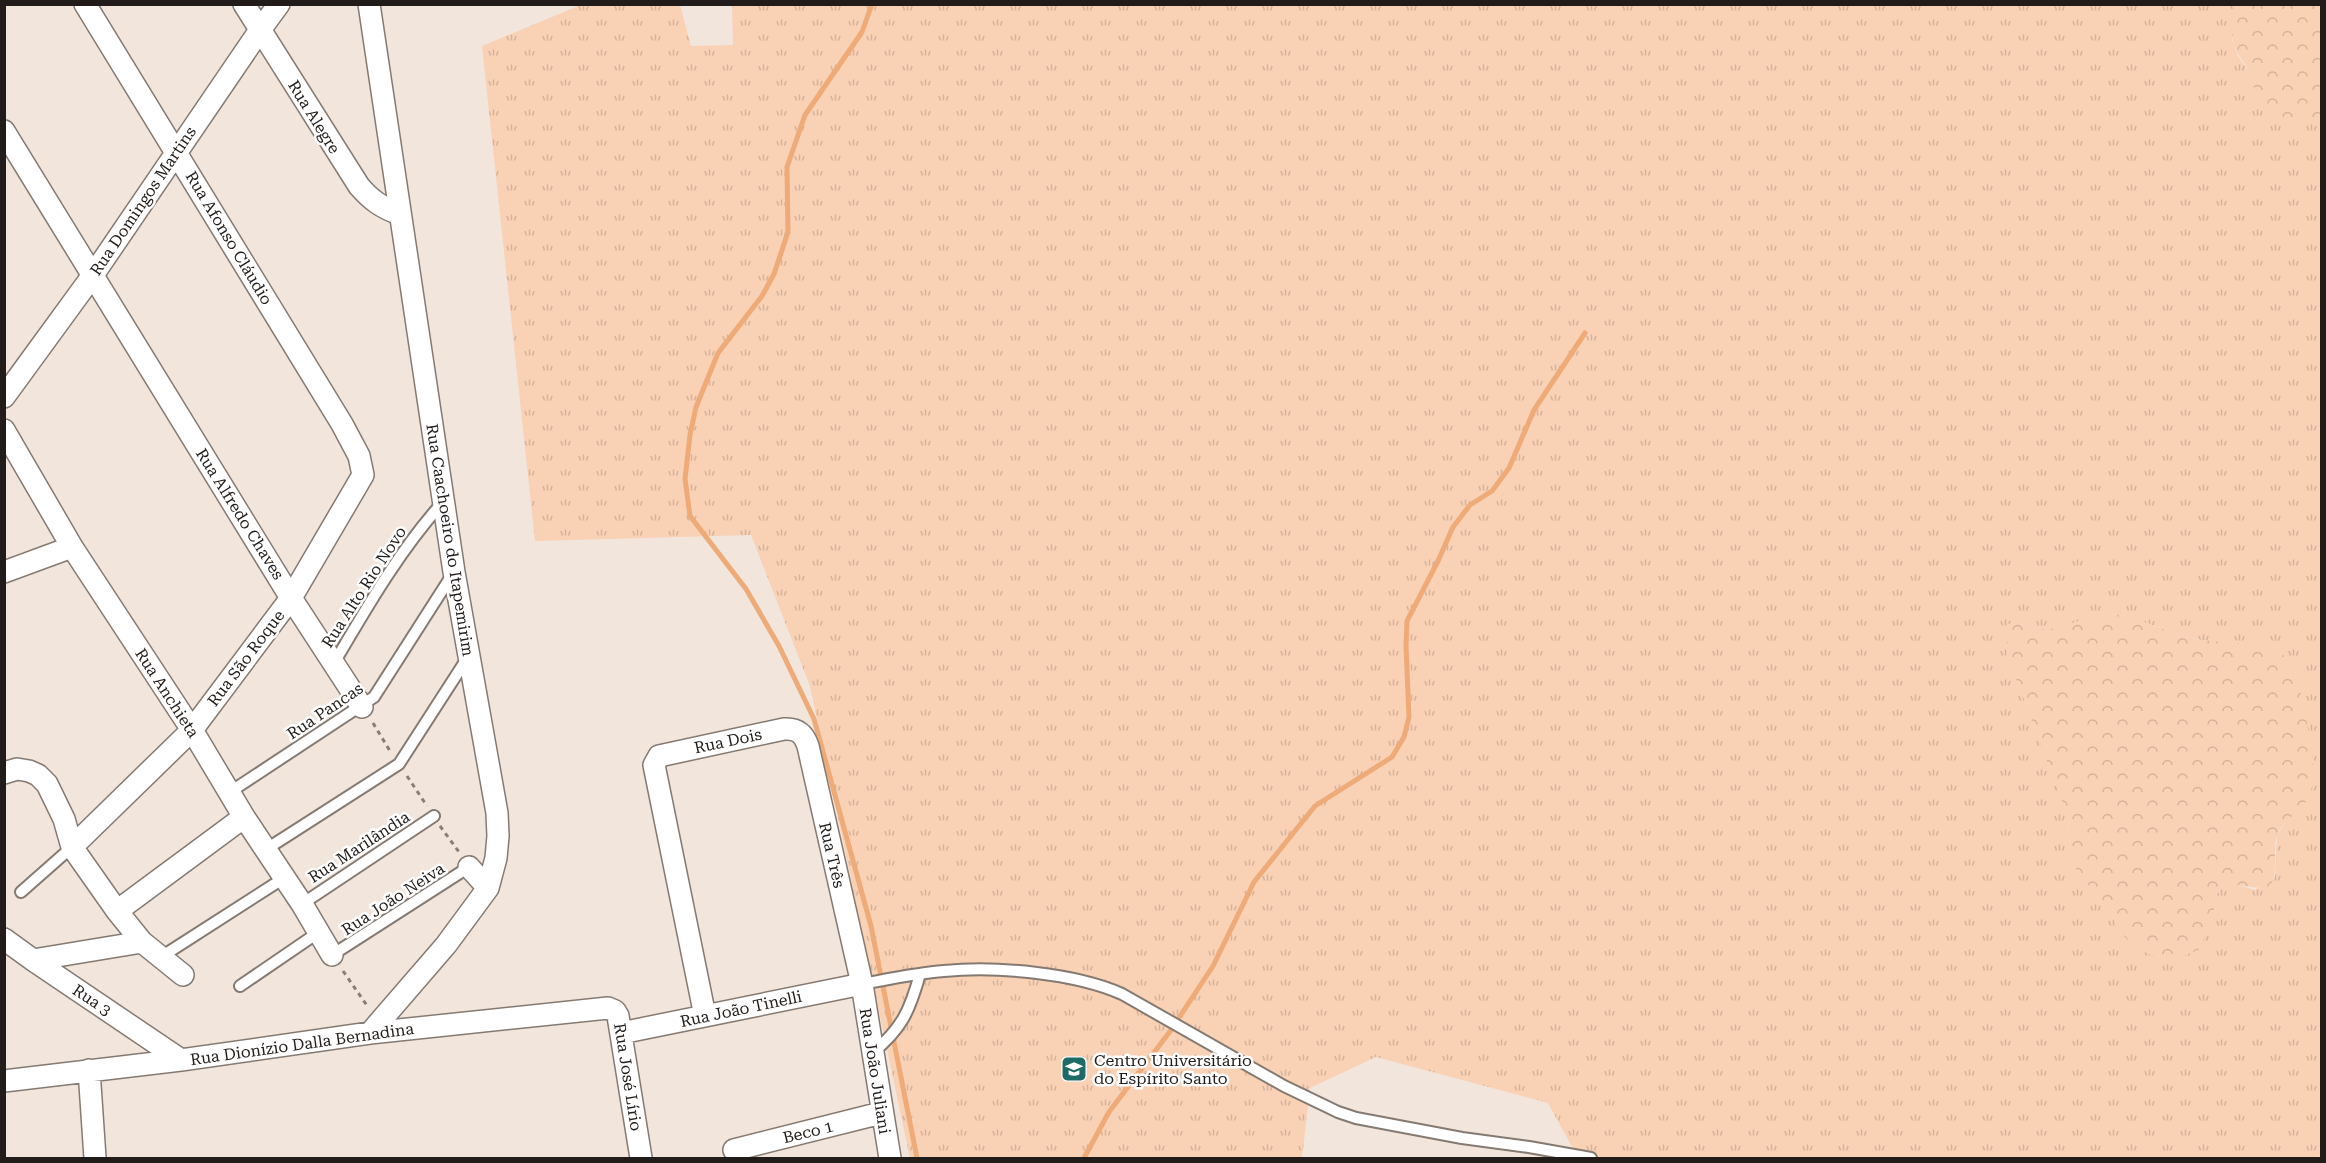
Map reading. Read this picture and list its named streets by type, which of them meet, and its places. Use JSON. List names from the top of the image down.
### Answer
{
  "streets": {
    "street": [
      "Rua Alegre",
      "Rua Domingos Martins",
      "Rua Afonso Cláudio",
      "Rua Alfredo Chaves",
      "Rua Caachoeiro do Itapemirim",
      "Rua São Roque",
      "Rua Anchieta",
      "Rua Dois",
      "Rua Três",
      "Rua 3",
      "Rua João Tinelli",
      "Rua Dionízio Dalla Bernadina",
      "Rua João Juliani",
      "Rua José Lírio",
      "Beco 1"
    ],
    "lane": [
      "Rua Alto Rio Novo",
      "Rua Pancas",
      "Rua Marilândia",
      "Rua João Neiva"
    ]
  },
  "crossings": [
    ["Rua Alegre", "Rua Domingos Martins"],
    ["Rua Alegre", "Rua Caachoeiro do Itapemirim"],
    ["Rua Domingos Martins", "Rua Afonso Cláudio"],
    ["Rua Domingos Martins", "Rua Alfredo Chaves"],
    ["Rua Afonso Cláudio", "Rua São Roque"],
    ["Rua Alfredo Chaves", "Rua Alto Rio Novo"],
    ["Rua Alfredo Chaves", "Rua São Roque"],
    ["Rua Alfredo Chaves", "Rua Pancas"],
    ["Rua Caachoeiro do Itapemirim", "Rua Alto Rio Novo"],
    ["Rua Caachoeiro do Itapemirim", "Rua Pancas"],
    ["Rua Caachoeiro do Itapemirim", "Rua Dionízio Dalla Bernadina"],
    ["Rua São Roque", "Rua Anchieta"],
    ["Rua Anchieta", "Rua Pancas"],
    ["Rua Anchieta", "Rua Marilândia"],
    ["Rua Anchieta", "Rua João Neiva"],
    ["Rua Dois", "Rua Três"],
    ["Rua Dois", "Rua João Tinelli"],
    ["Rua Três", "Rua João Tinelli"],
    ["Rua Três", "Rua João Juliani"],
    ["Rua 3", "Rua Dionízio Dalla Bernadina"],
    ["Rua João Tinelli", "Rua João Juliani"],
    ["Rua João Tinelli", "Rua José Lírio"],
    ["Rua Dionízio Dalla Bernadina", "Rua José Lírio"],
    ["Rua João Juliani", "Beco 1"]
  ],
  "places": {
    "school or university": ["Centro Universitário do Espírito Santo"]
  }
}
